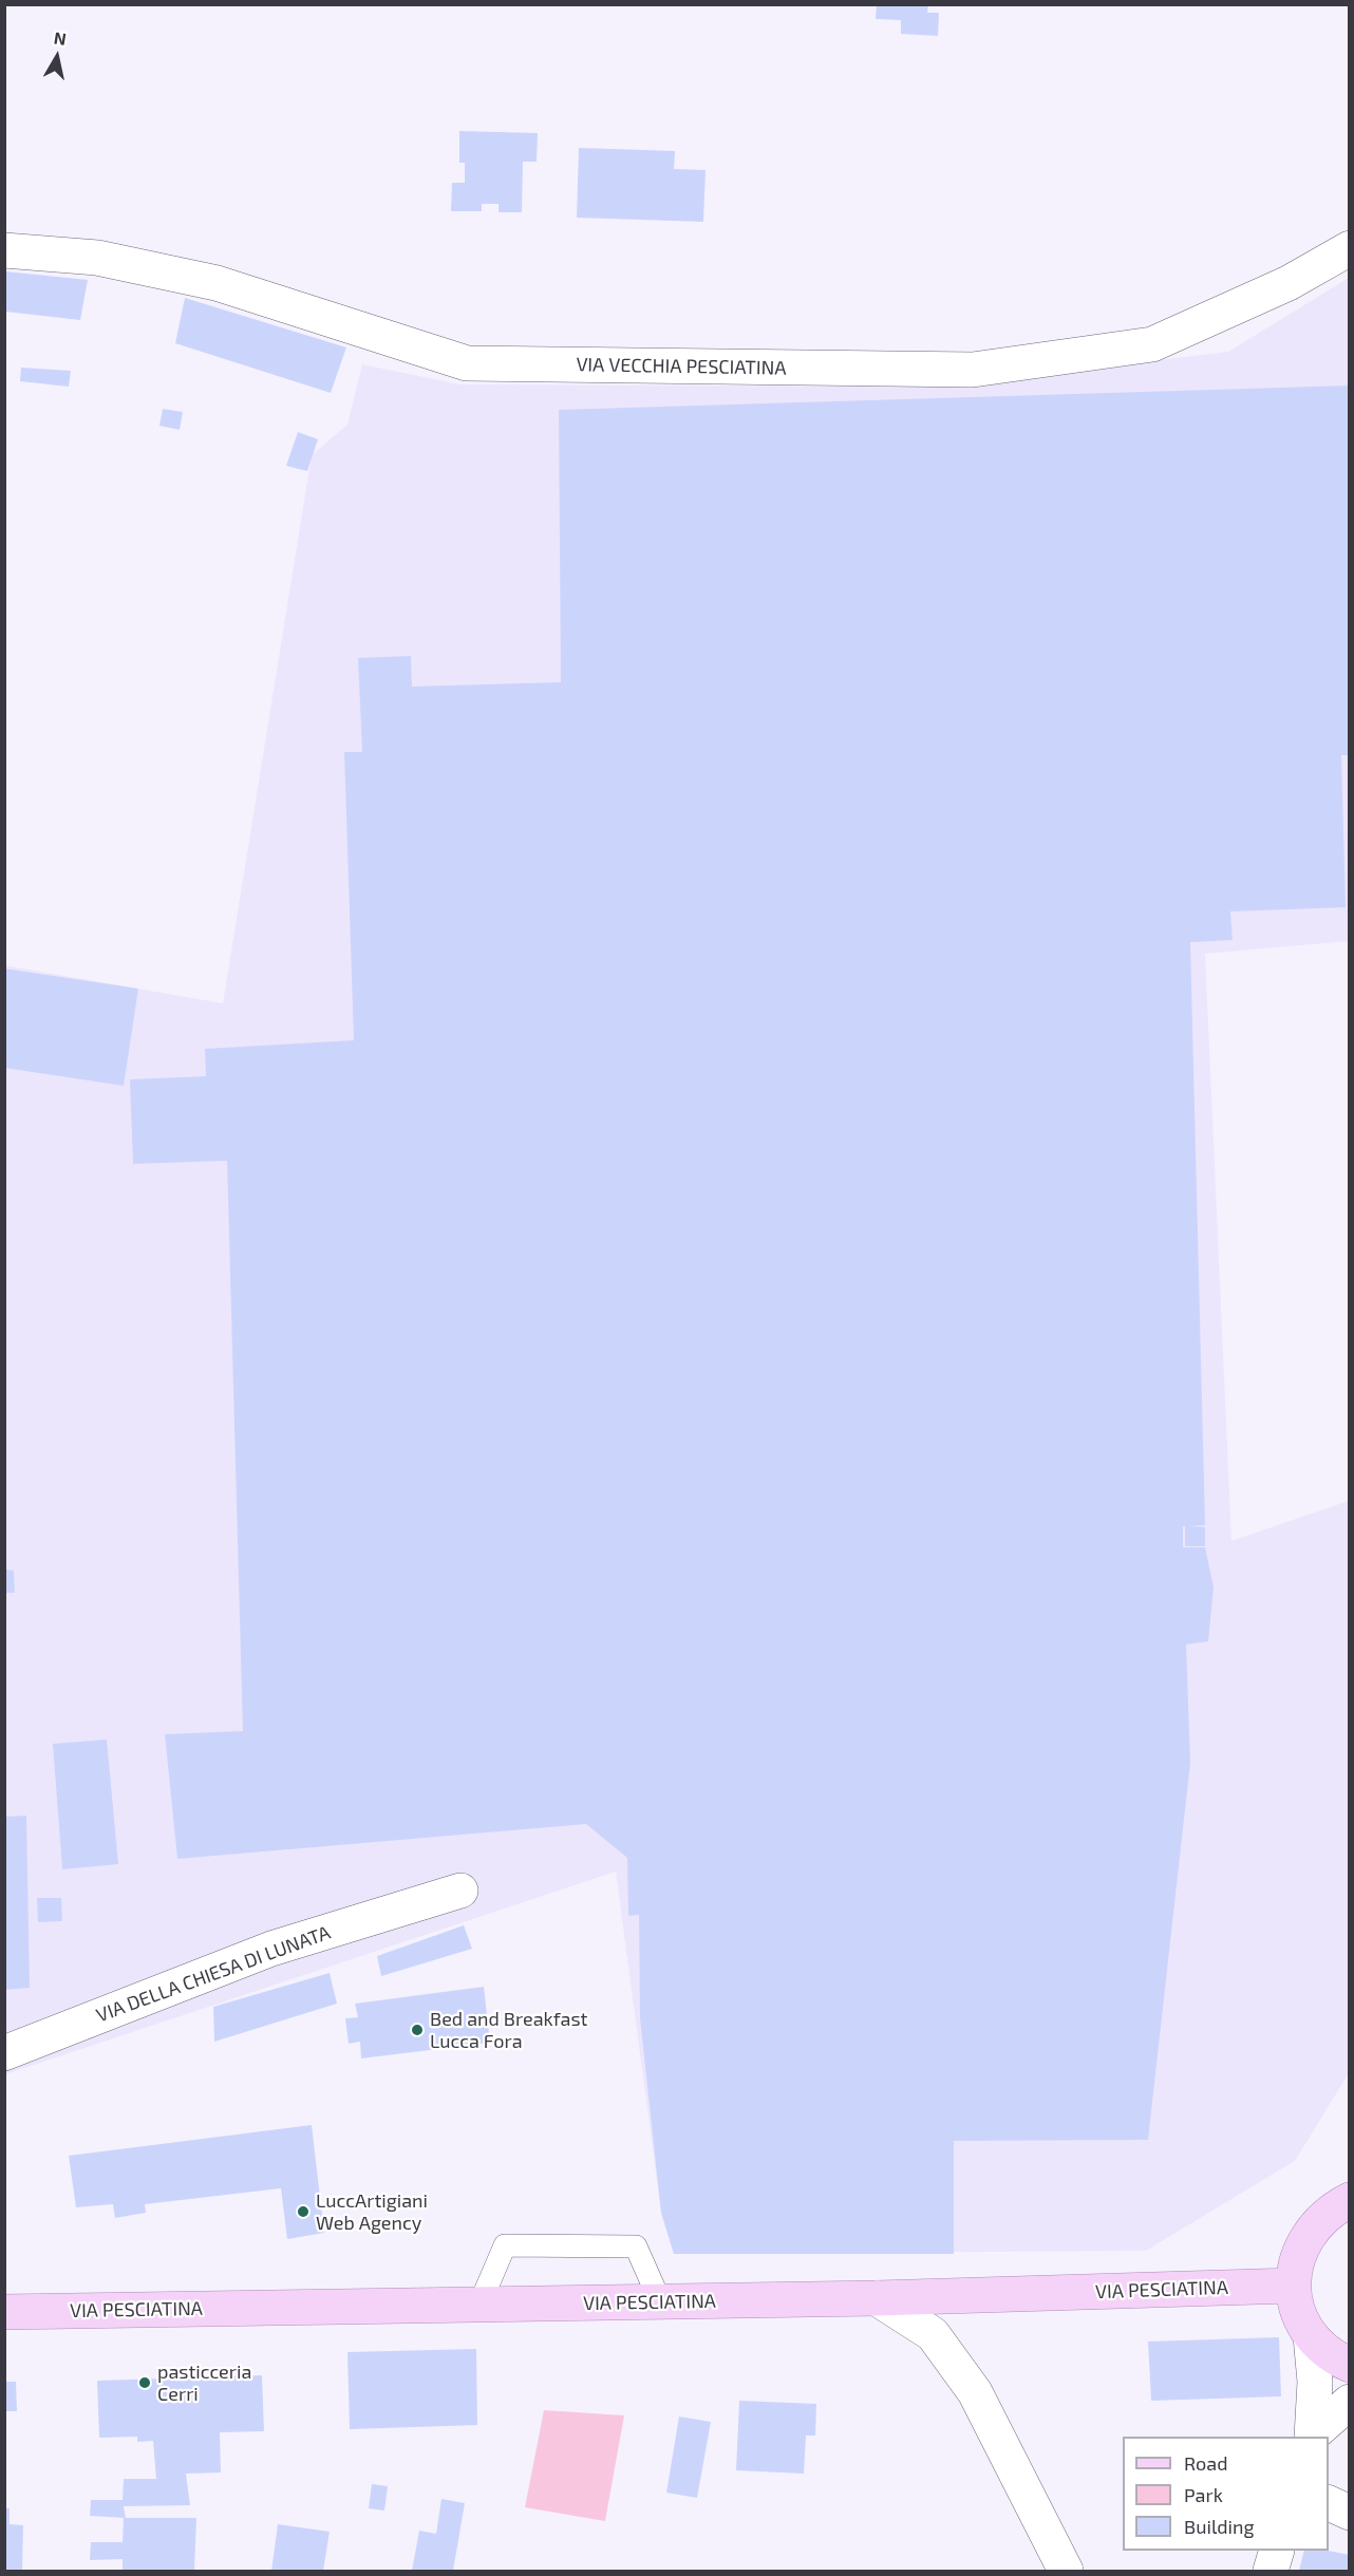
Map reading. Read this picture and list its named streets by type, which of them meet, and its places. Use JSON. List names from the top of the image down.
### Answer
{
  "streets": {
    "main road": ["VIA PESCIATINA"],
    "street": ["VIA VECCHIA PESCIATINA", "VIA DELLA CHIESA DI LUNATA"]
  },
  "places": ["Bed and Breakfast Lucca Fora", "LuccArtigiani Web Agency", "pasticceria Cerri"],
  "legend": ["Road", "Park", "Building"],
  "north": "top"
}
